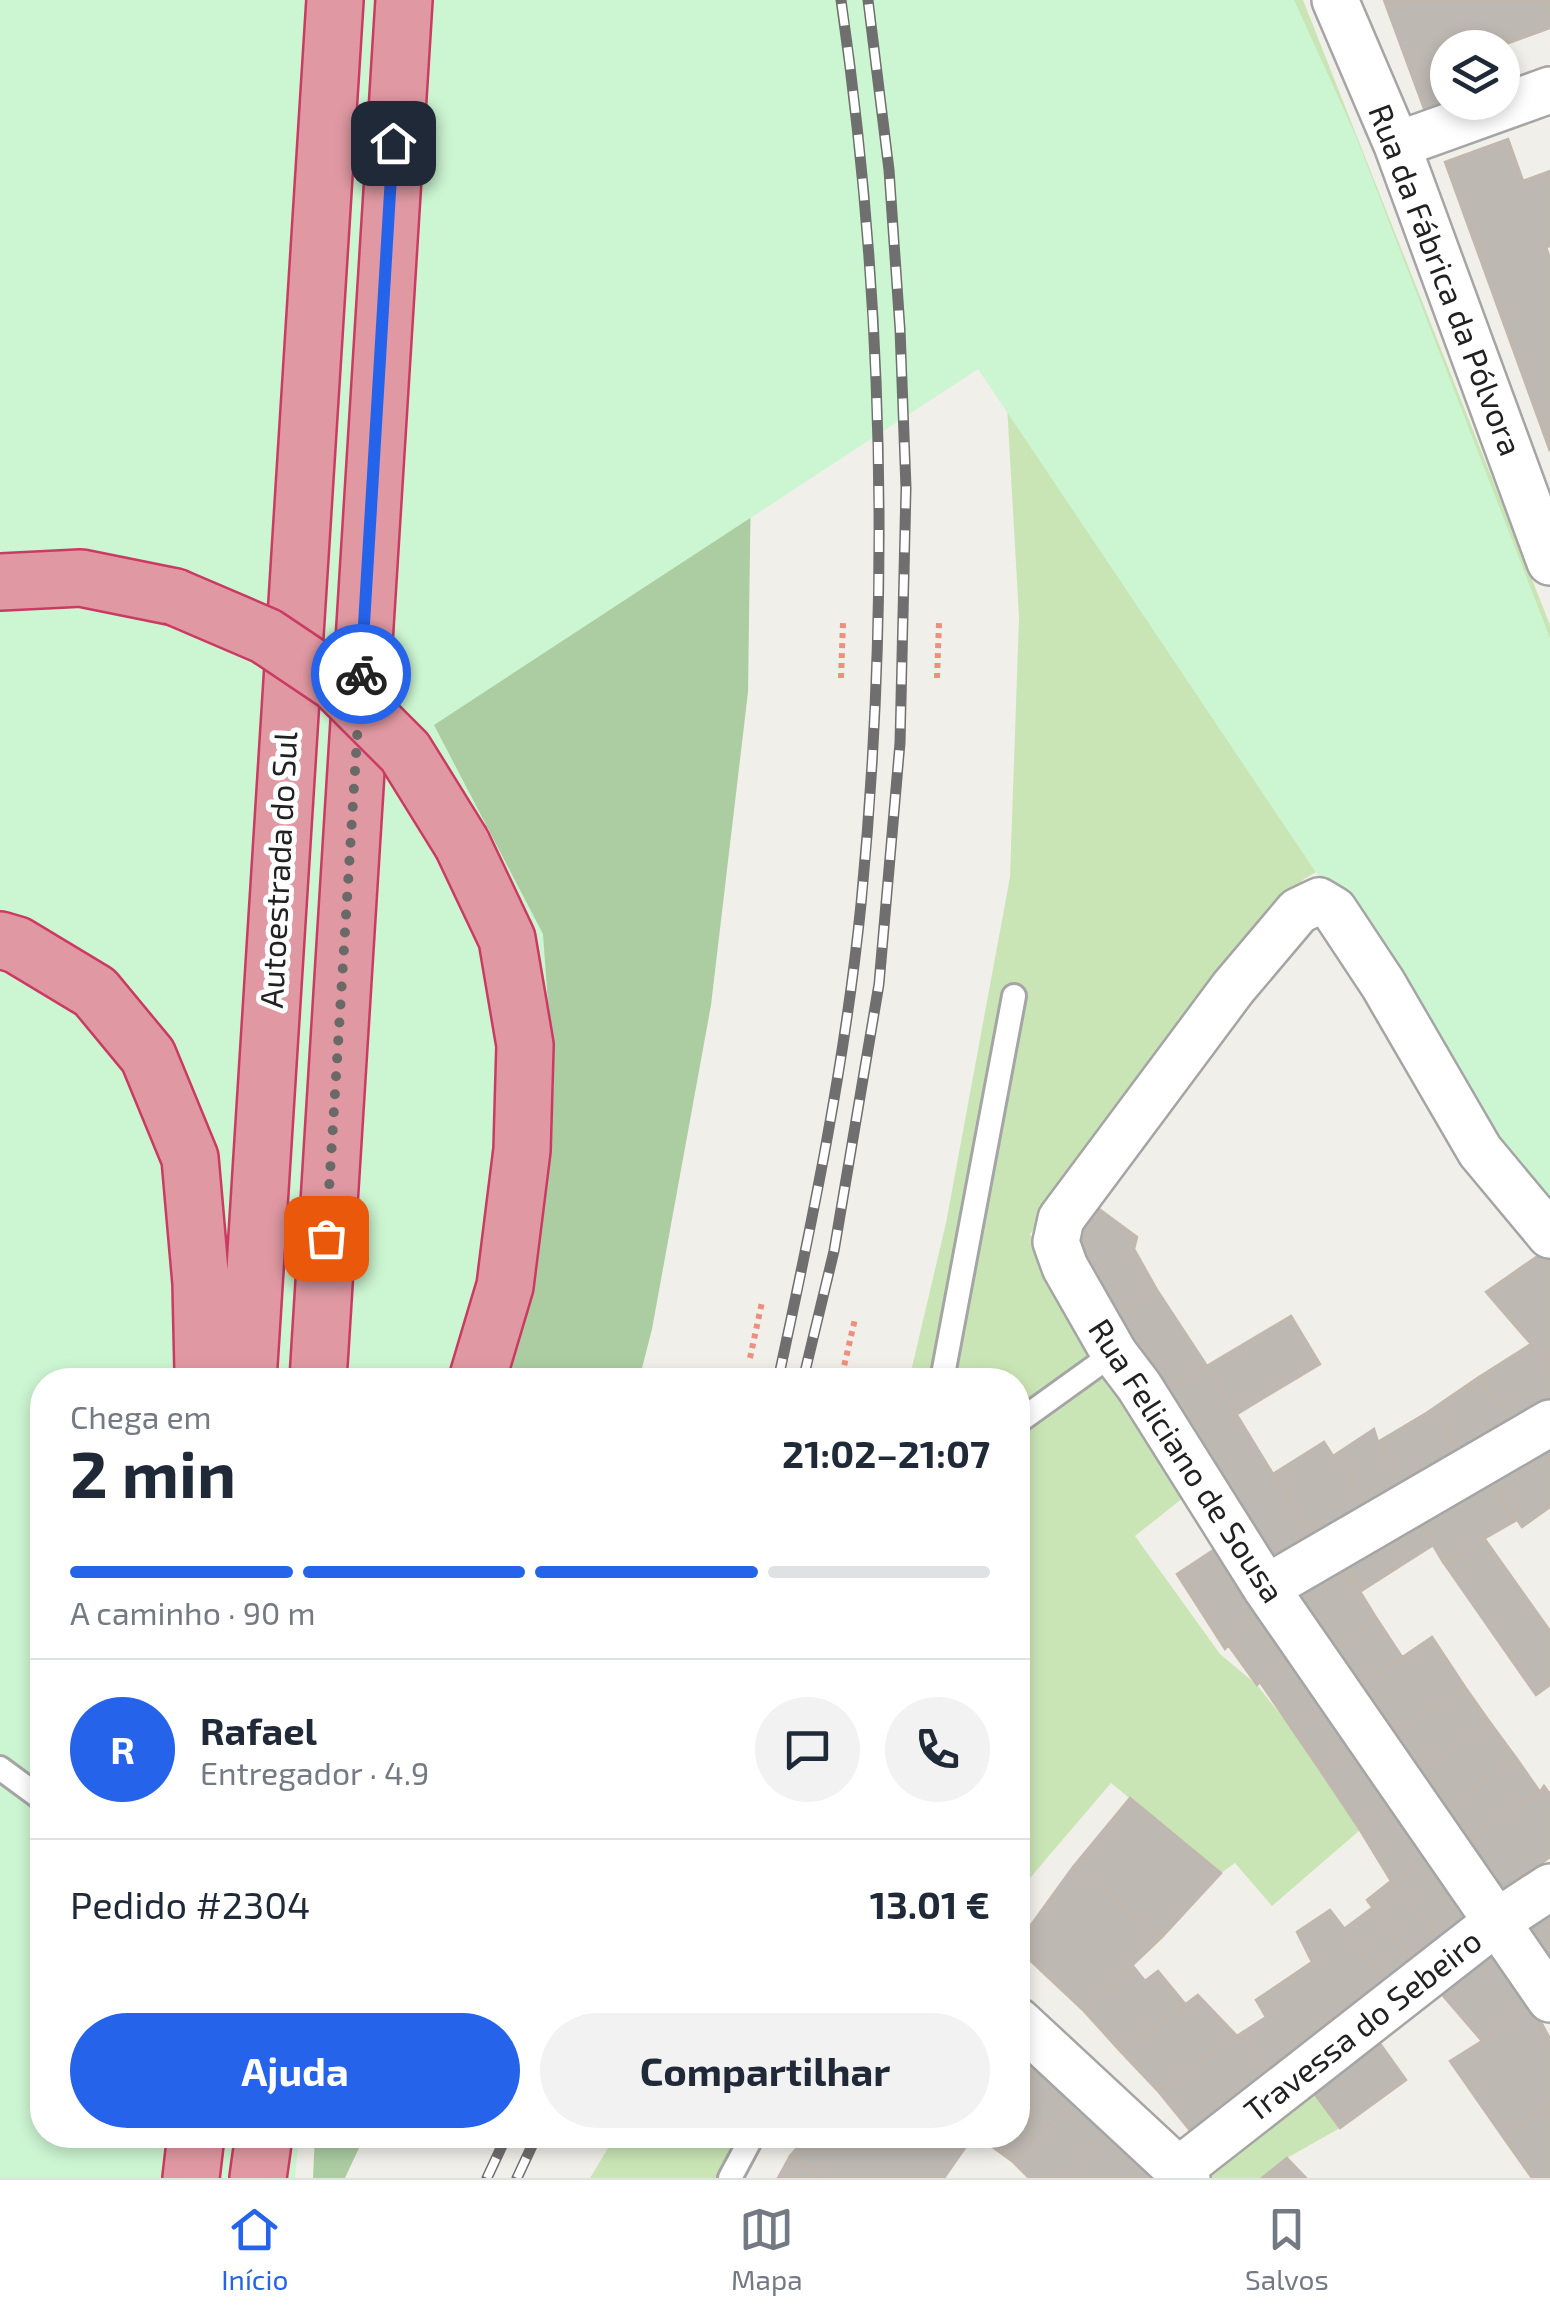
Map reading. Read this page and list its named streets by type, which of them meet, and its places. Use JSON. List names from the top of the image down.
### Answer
{
  "streets": {
    "highway": ["Autoestrada do Sul"],
    "street": ["Rua da Fábrica da Pólvora", "Rua Feliciano de Sousa", "Travessa do Sebeiro"]
  },
  "crossings": [
    ["Rua Feliciano de Sousa", "Travessa do Sebeiro"]
  ],
  "page": {
    "heading": ["2 min", "Chega em", "21:02–21:07"],
    "panel": [
      "Rafael",
      "Entregador · 4.9",
      "Pedido #2304",
      "13.01 €"
    ],
    "bar": "A caminho · 90 m",
    "round": "R",
    "buttons": ["Ajuda", "Compartilhar"],
    "tabs": ["Início", "Mapa", "Salvos"]
  }
}
